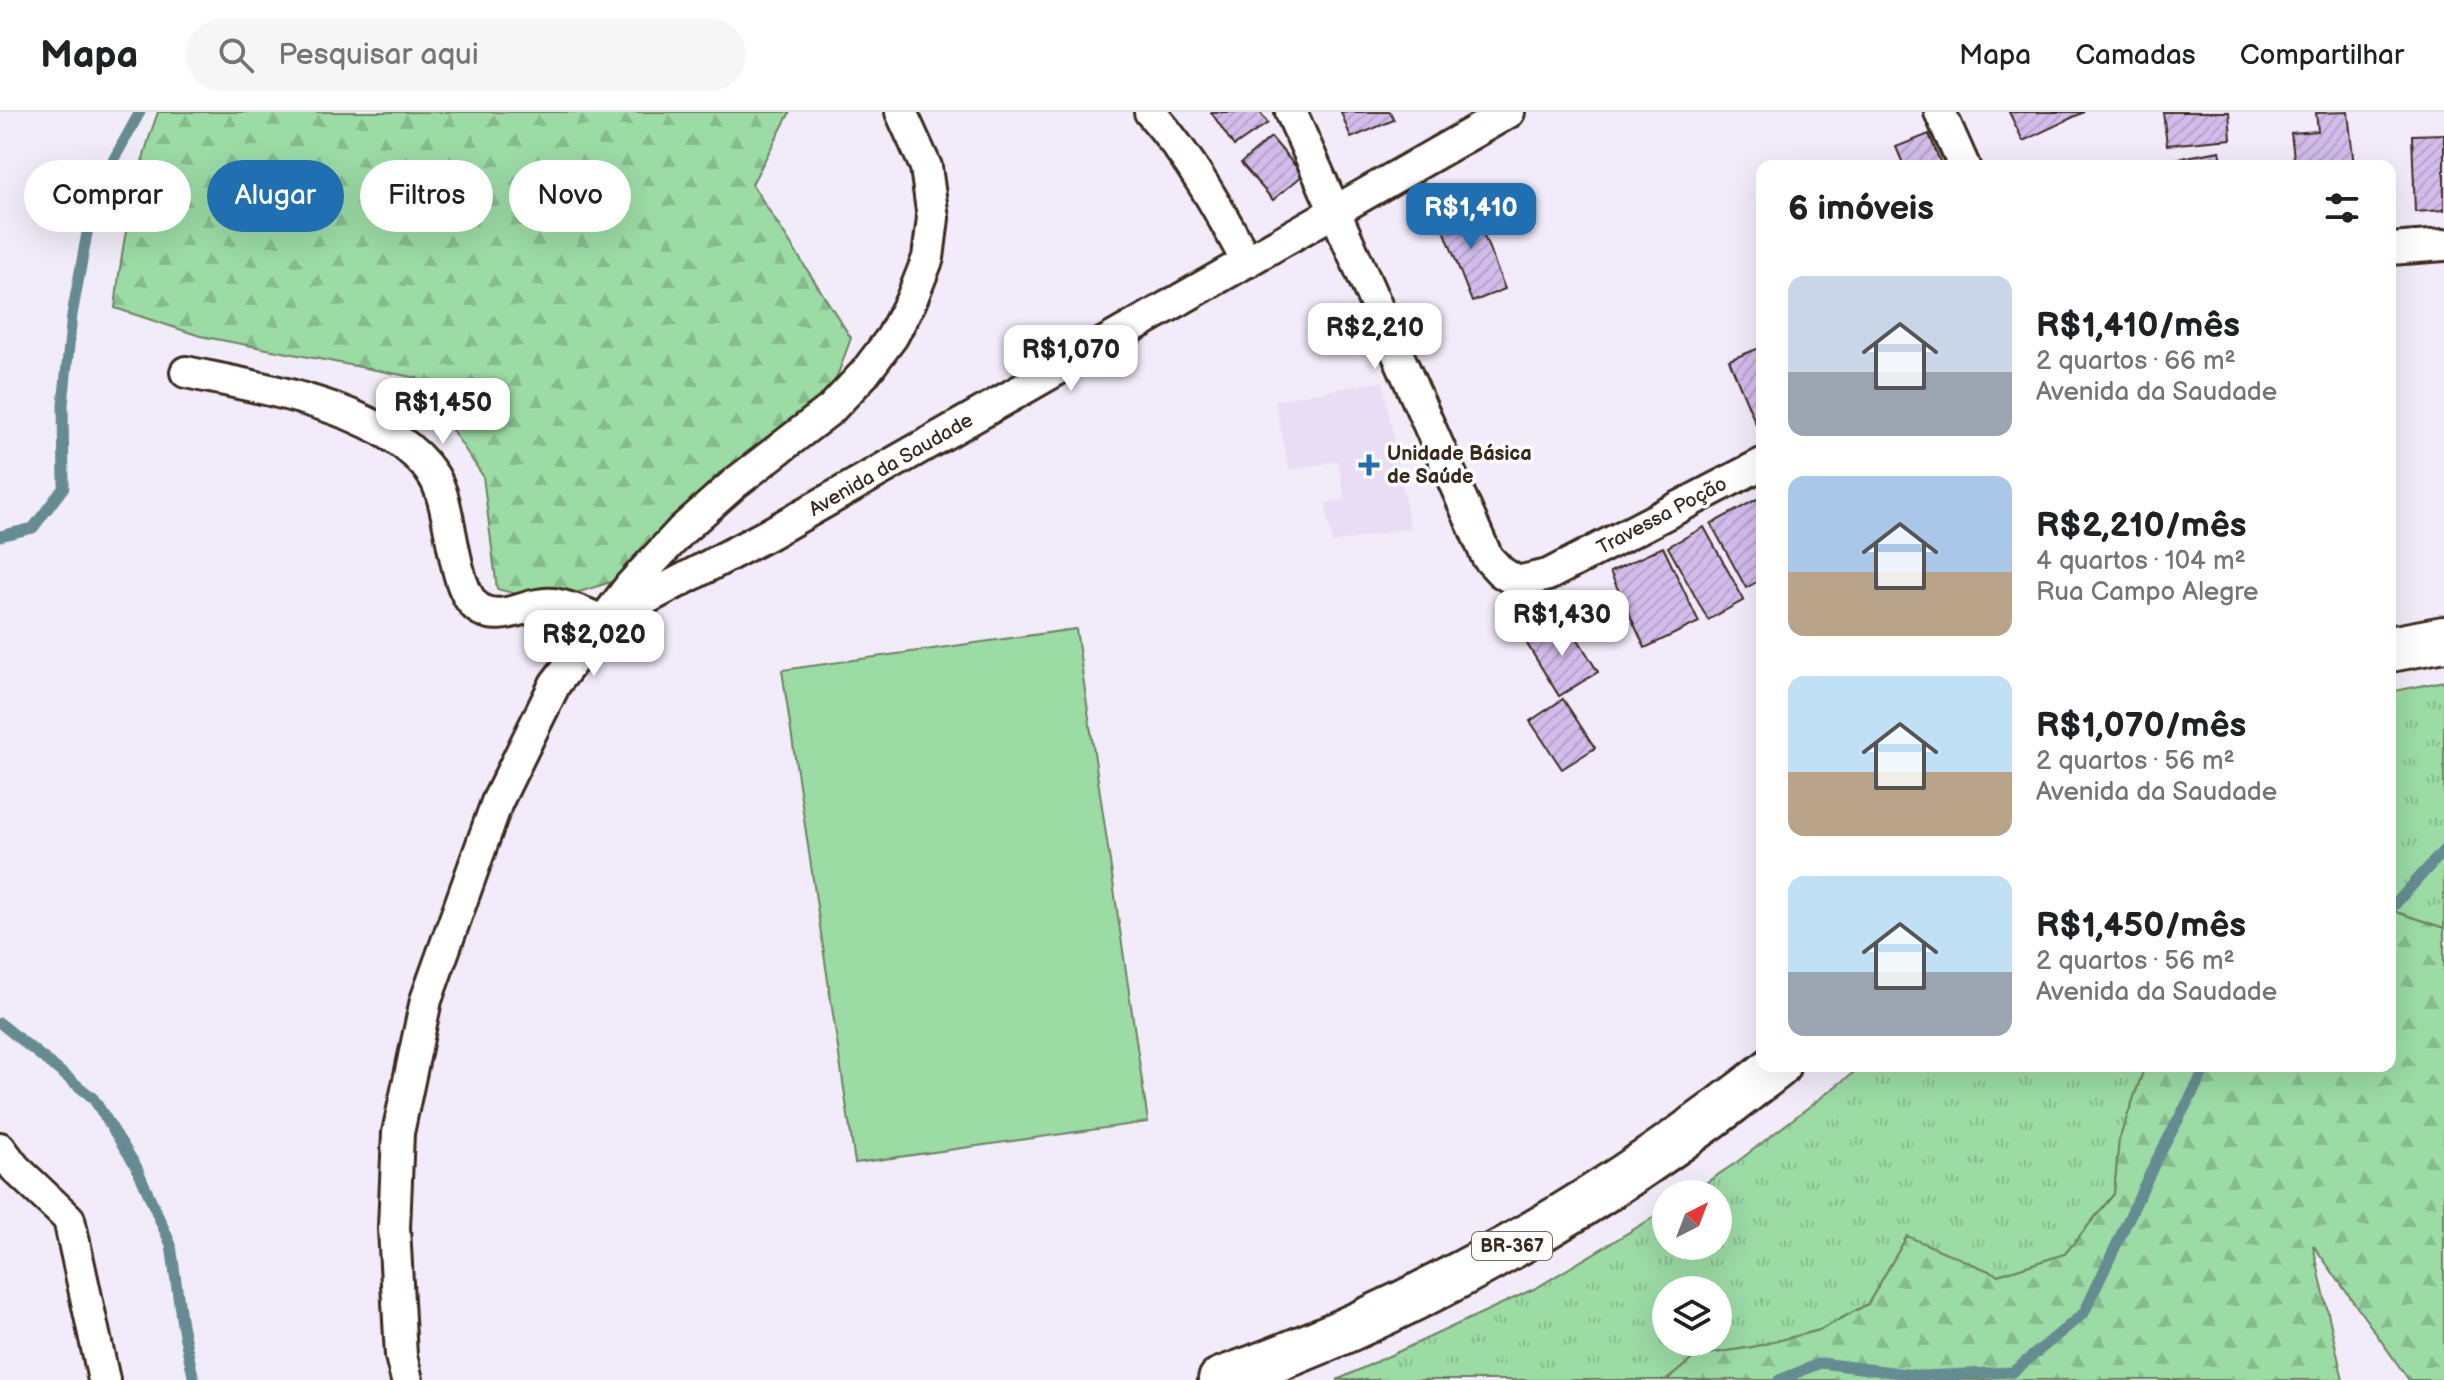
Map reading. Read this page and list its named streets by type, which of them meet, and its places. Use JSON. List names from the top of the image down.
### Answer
{
  "streets": {
    "main road": ["BR-367"],
    "street": ["Avenida da Saudade", "Travessa Poção"]
  },
  "crossings": [
    ["Avenida da Saudade", "Travessa Poção"]
  ],
  "places": {
    "health": ["Unidade Básica de Saúde"]
  },
  "north": "top right",
  "page": {
    "header": "Mapa",
    "search": "Pesquisar aqui",
    "nav": ["Mapa", "Camadas", "Compartilhar"],
    "chip": [
      "Comprar",
      "Alugar",
      "Filtros",
      "Novo"
    ],
    "heading": "6 imóveis",
    "price": [
      "R$1,410",
      "R$2,210",
      "R$1,070",
      "R$1,450",
      "R$1,430",
      "R$2,020"
    ],
    "list": [
      {
        "name": "R$1,410/mês",
        "note": "2 quartos · 66 m² · Avenida da Saudade"
      },
      {
        "name": "R$2,210/mês",
        "note": "4 quartos · 104 m² · Rua Campo Alegre"
      },
      {
        "name": "R$1,070/mês",
        "note": "2 quartos · 56 m² · Avenida da Saudade"
      },
      {
        "name": "R$1,450/mês",
        "note": "2 quartos · 56 m² · Avenida da Saudade"
      }
    ]
  }
}
